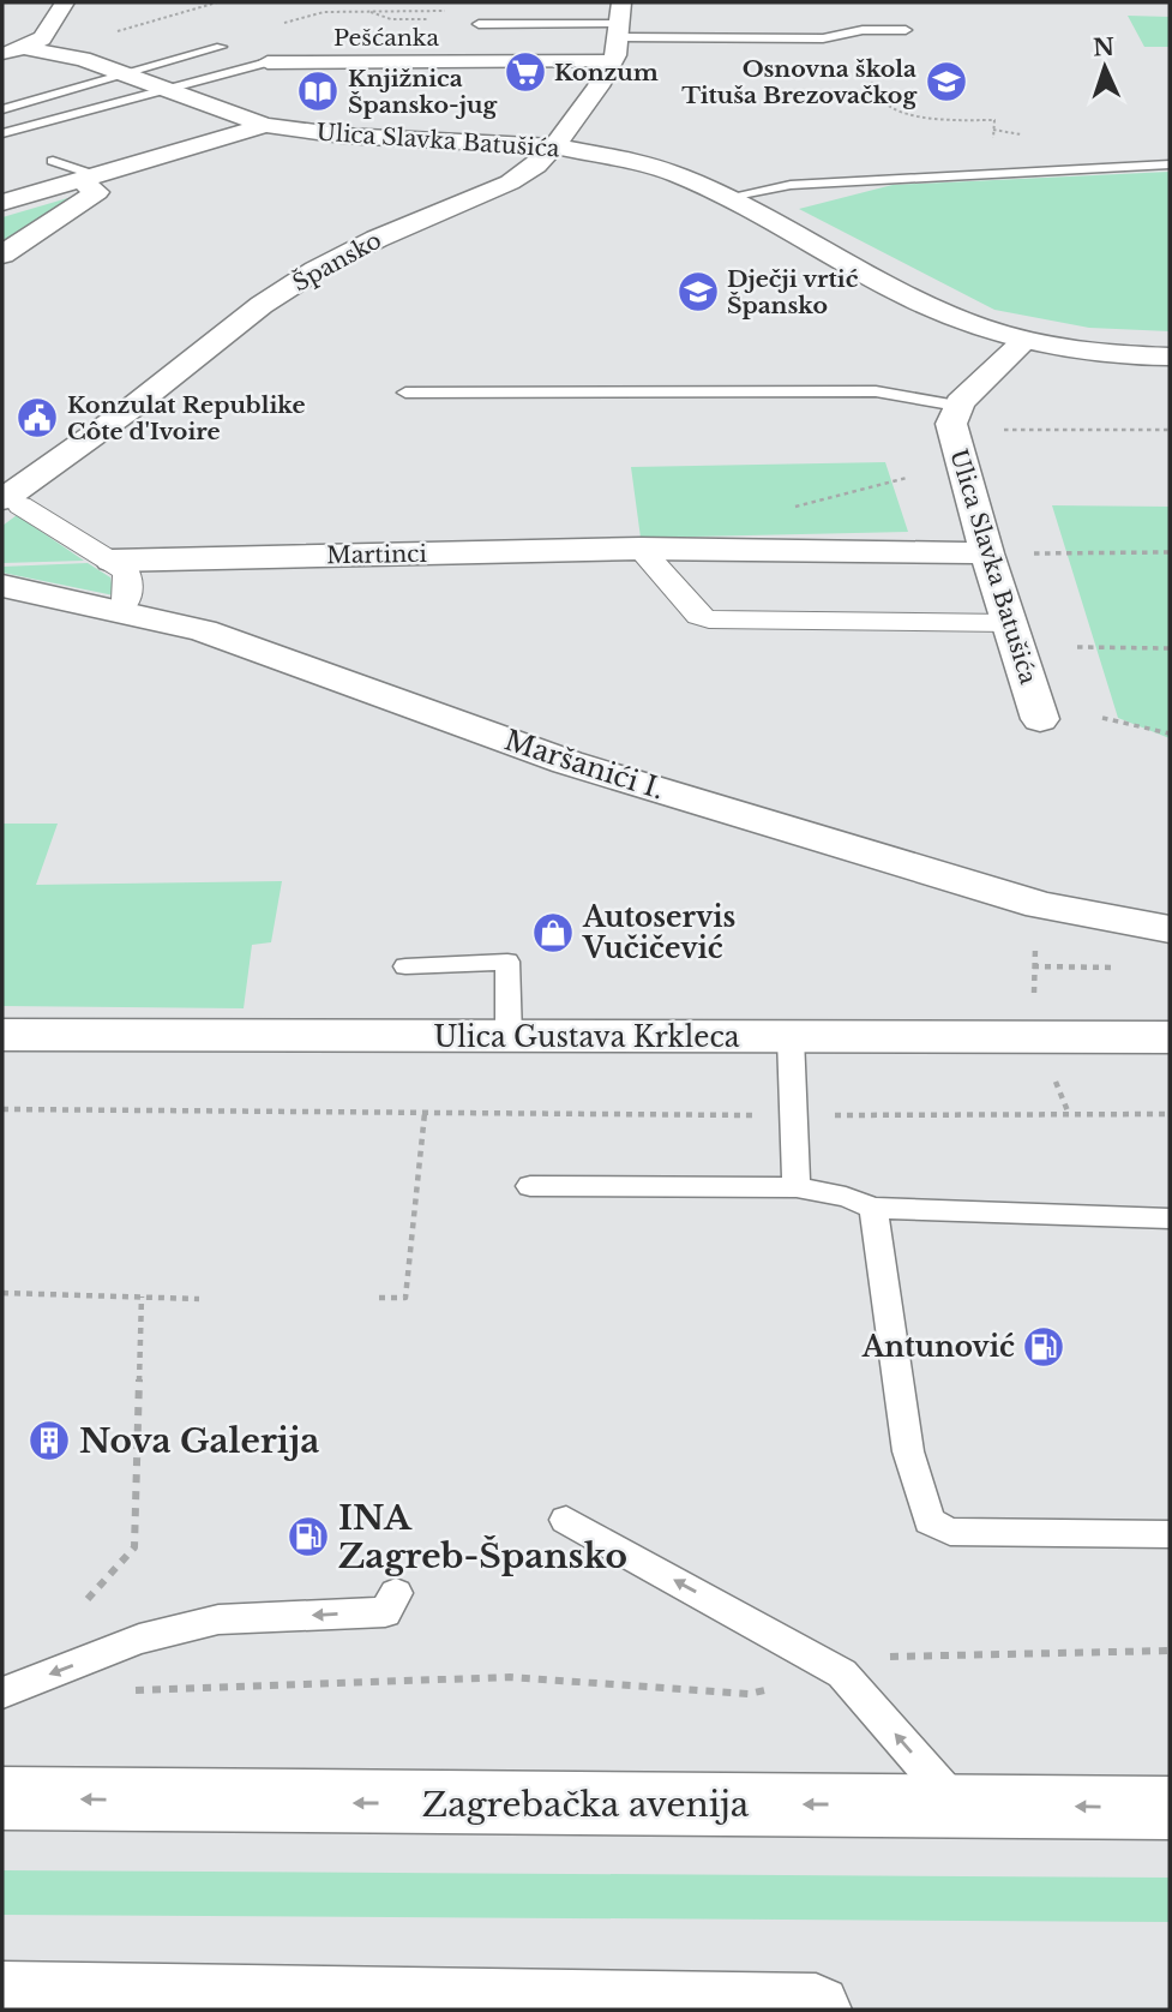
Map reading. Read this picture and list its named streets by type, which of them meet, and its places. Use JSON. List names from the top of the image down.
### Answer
{
  "streets": {
    "street": [
      "Pešćanka",
      "Ulica Slavka Batušića",
      "Špansko",
      "Martinci",
      "Maršanići I.",
      "Ulica Gustava Krkleca",
      "Zagrebačka avenija"
    ]
  },
  "crossings": [
    ["Pešćanka", "Ulica Slavka Batušića"],
    ["Pešćanka", "Špansko"],
    ["Ulica Slavka Batušića", "Špansko"],
    ["Ulica Slavka Batušića", "Martinci"]
  ],
  "places": {
    "supermarket": ["Konzum"],
    "school or university": ["Osnovna škola Tituša Brezovačkog", "Dječji vrtić Špansko"],
    "library": ["Knjižnica Špansko-jug"],
    "public building": ["Konzulat Republike Côte d'Ivoire"],
    "shop": ["Autoservis Vučičević"],
    "fuel station": ["Antunović", "INA Zagreb-Špansko"],
    "building": ["Nova Galerija"]
  },
  "north": "top"
}
